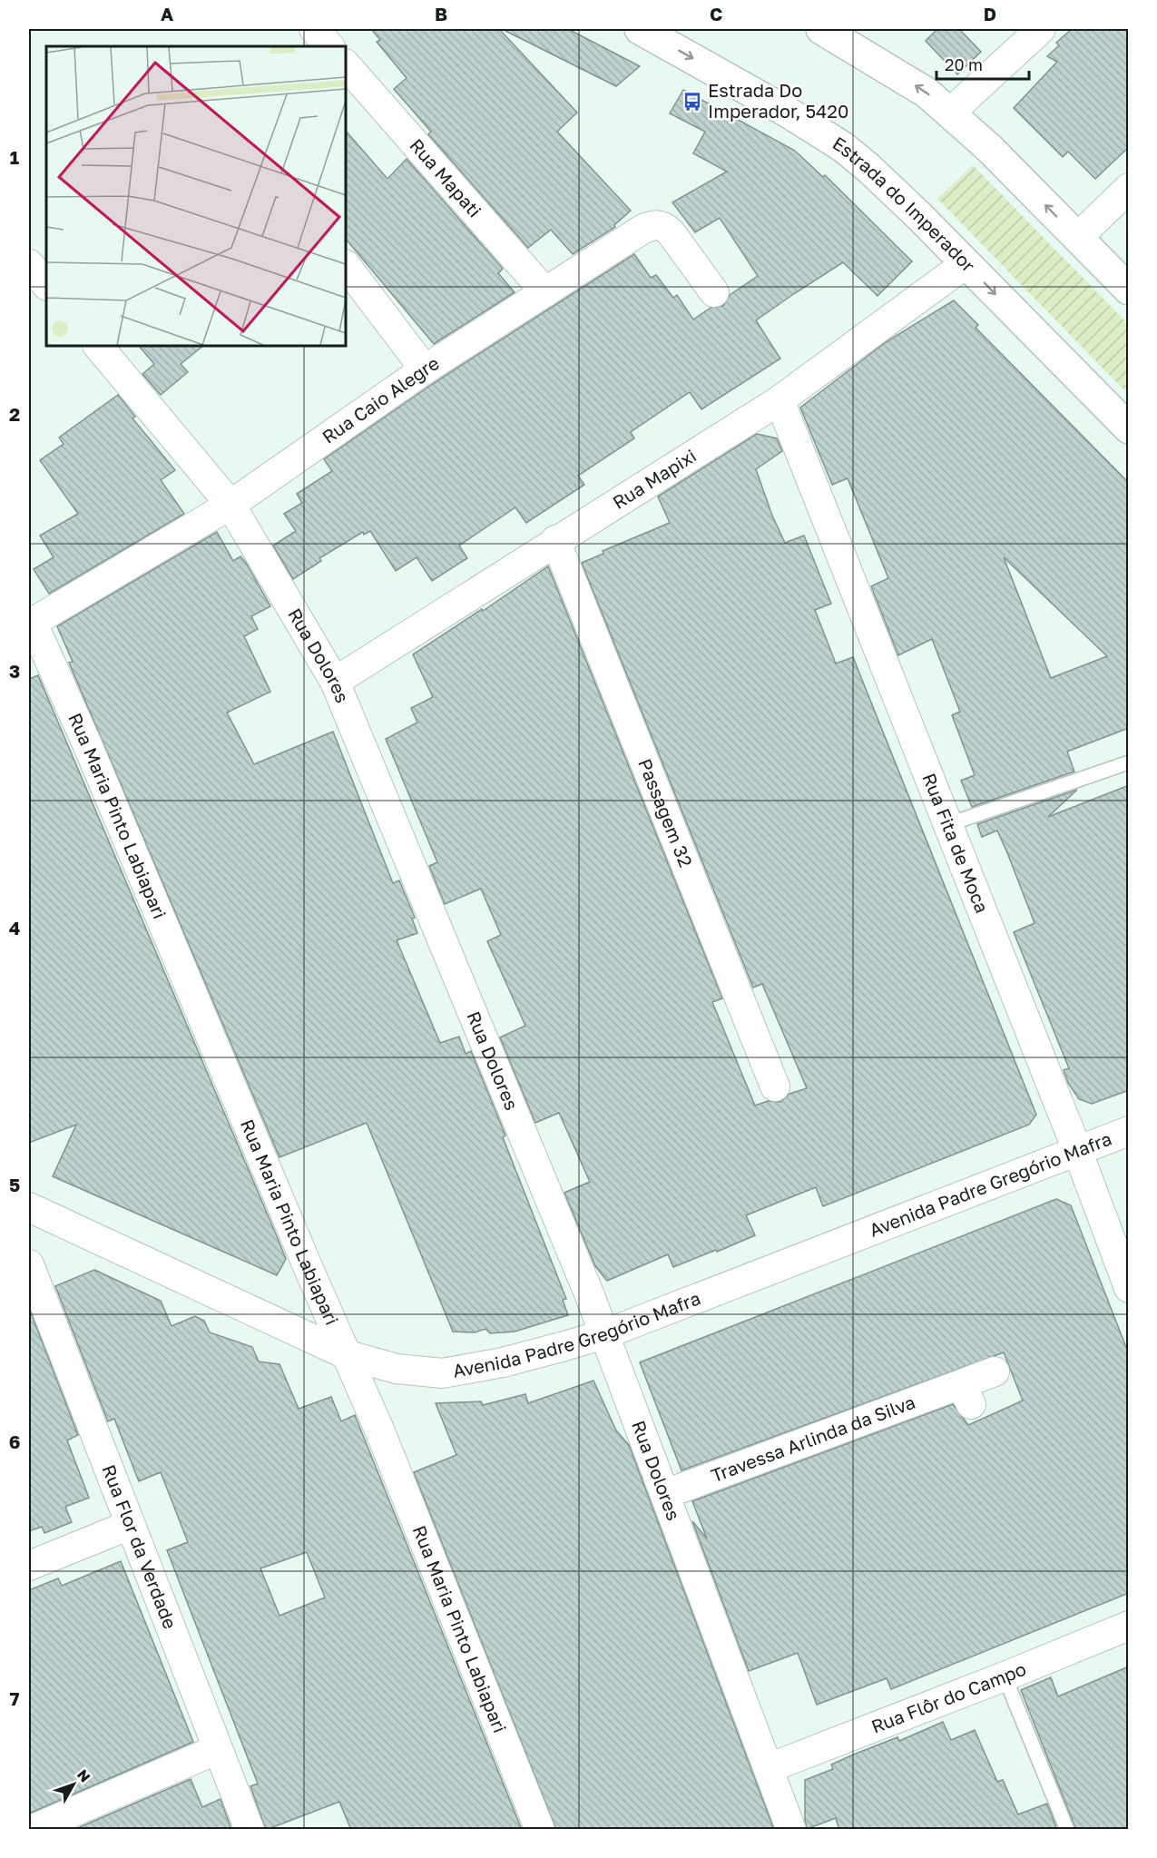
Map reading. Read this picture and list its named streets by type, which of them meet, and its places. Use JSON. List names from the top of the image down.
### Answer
{
  "streets": {
    "main road": ["Estrada do Imperador"],
    "street": [
      "Rua Mapati",
      "Rua Caio Alegre",
      "Rua Mapixi",
      "Rua Dolores",
      "Passagem 32",
      "Rua Maria Pinto Labiapari",
      "Rua Fita de Moca",
      "Avenida Padre Gregório Mafra",
      "Travessa Arlinda da Silva",
      "Rua Flor da Verdade",
      "Rua Flôr do Campo"
    ]
  },
  "crossings": [
    ["Rua Mapati", "Rua Caio Alegre"],
    ["Estrada do Imperador", "Rua Mapixi"],
    ["Rua Caio Alegre", "Rua Dolores"],
    ["Rua Caio Alegre", "Rua Maria Pinto Labiapari"],
    ["Rua Mapixi", "Rua Dolores"],
    ["Rua Mapixi", "Passagem 32"],
    ["Rua Mapixi", "Rua Fita de Moca"],
    ["Rua Dolores", "Avenida Padre Gregório Mafra"],
    ["Rua Dolores", "Travessa Arlinda da Silva"],
    ["Rua Dolores", "Rua Flôr do Campo"],
    ["Rua Maria Pinto Labiapari", "Avenida Padre Gregório Mafra"],
    ["Rua Fita de Moca", "Avenida Padre Gregório Mafra"]
  ],
  "places": {
    "bus stop": ["Estrada Do Imperador, 5420"]
  },
  "scale_bar": "20 m",
  "north": "top right",
  "grid": {
    "columns": [
      "A",
      "B",
      "C",
      "D"
    ],
    "rows": [
      "1",
      "2",
      "3",
      "4",
      "5",
      "6",
      "7"
    ]
  }
}
